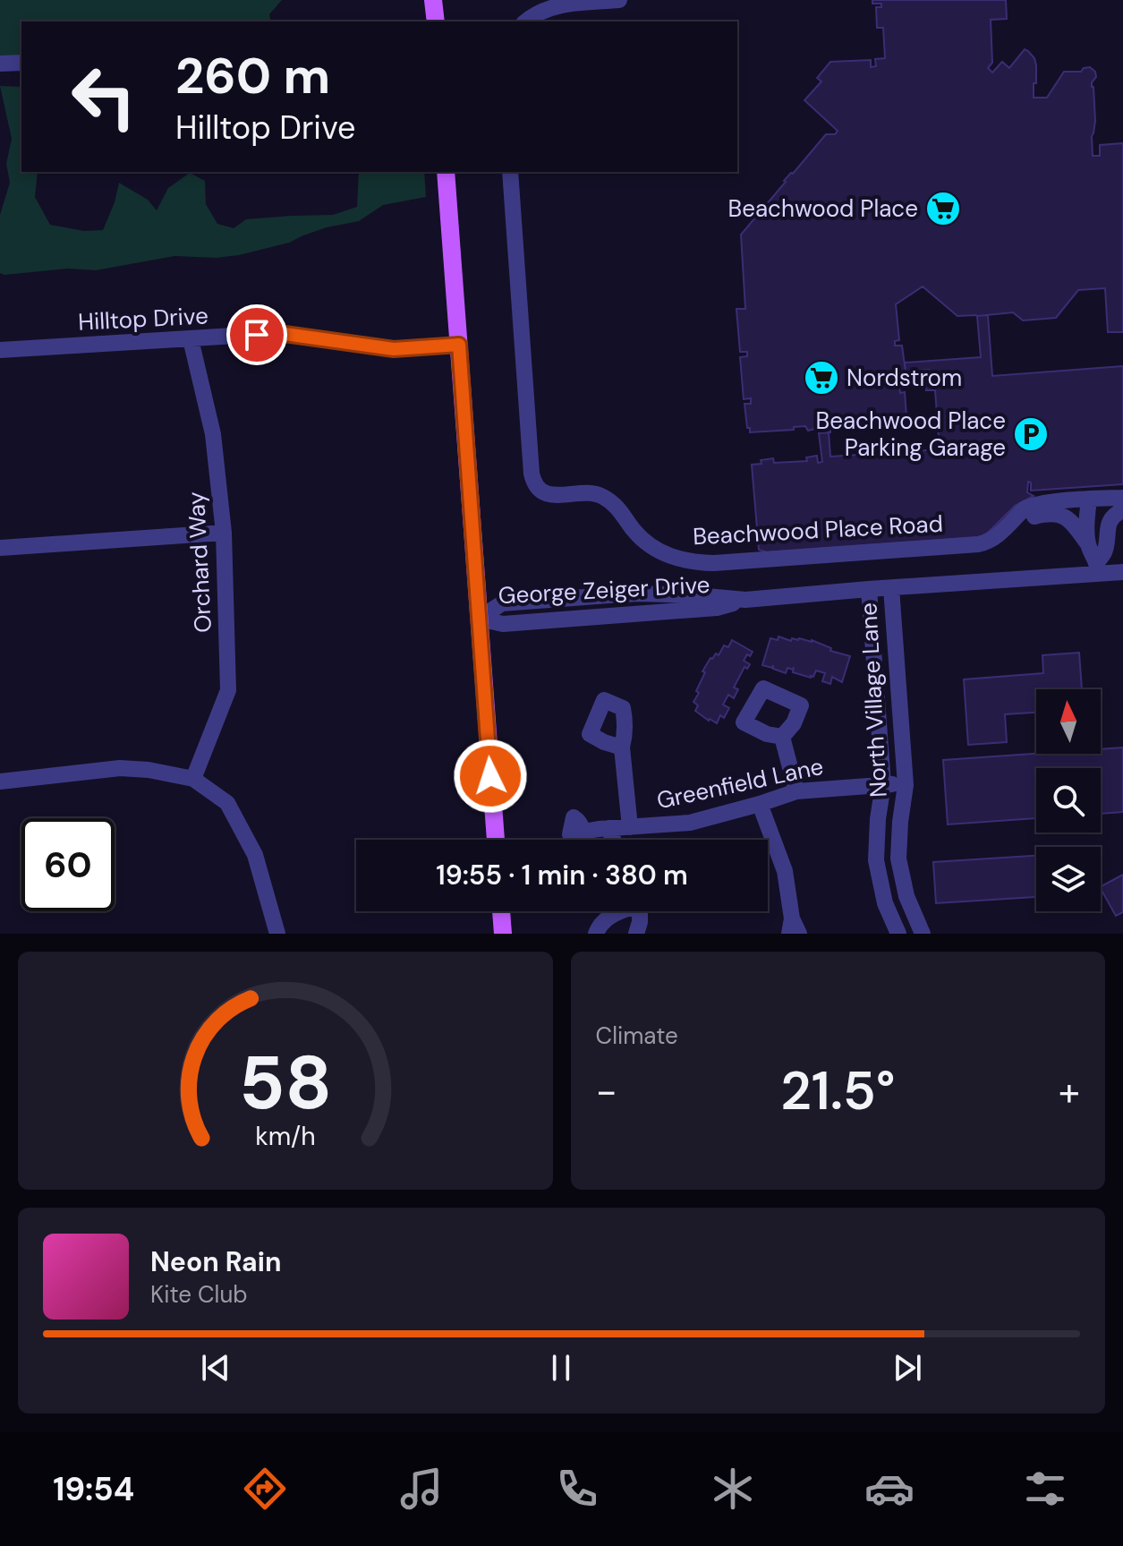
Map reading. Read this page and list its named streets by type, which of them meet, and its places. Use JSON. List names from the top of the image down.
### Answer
{
  "streets": {
    "street": [
      "Hilltop Drive",
      "Beachwood Place Road",
      "Orchard Way",
      "George Zeiger Drive",
      "North Village Lane",
      "Greenfield Lane"
    ]
  },
  "crossings": [
    ["Hilltop Drive", "Orchard Way"],
    ["George Zeiger Drive", "North Village Lane"],
    ["North Village Lane", "Greenfield Lane"]
  ],
  "places": {
    "supermarket": ["Beachwood Place", "Nordstrom"],
    "parking": ["Beachwood Place Parking Garage"]
  },
  "north": "top",
  "page": {
    "turn": ["260 m", "Hilltop Drive"],
    "limit": "60",
    "trip": "19:55 · 1 min · 380 m",
    "tile": "Climate",
    "heat": ["−", "21.5°", "+"],
    "song": ["Neon Rain", "Kite Club"],
    "tabs": "19:54",
    "gauge": ["58", "km/h"]
  }
}
